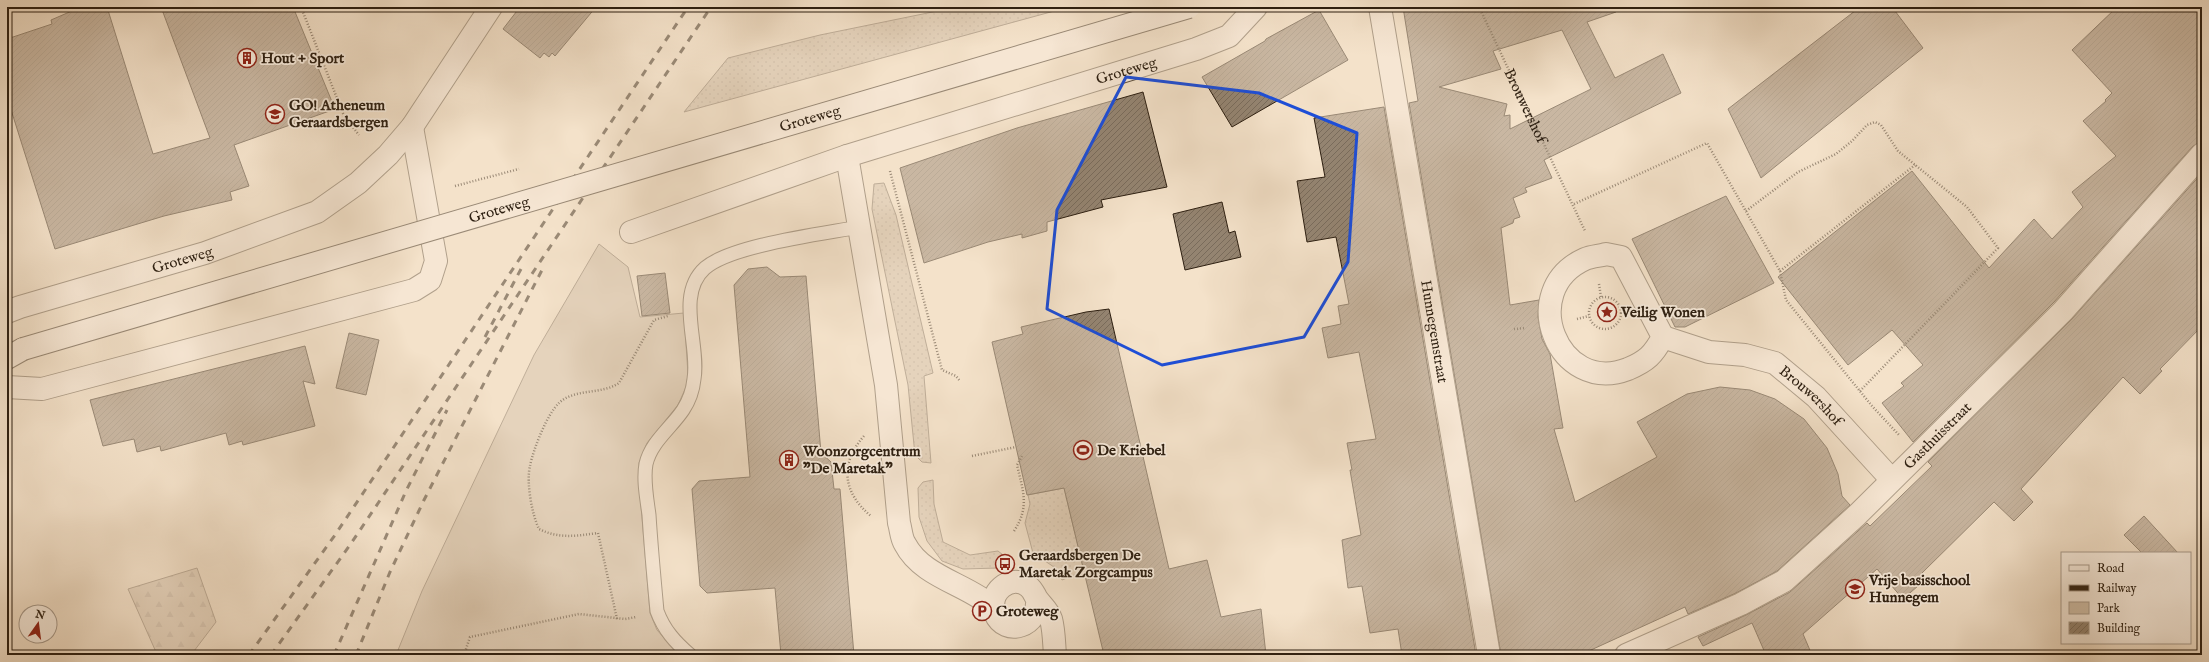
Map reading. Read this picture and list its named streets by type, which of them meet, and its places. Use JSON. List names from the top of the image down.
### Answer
{
  "streets": {
    "street": [
      "Groteweg",
      "Brouwershof",
      "Hunnegemstraat",
      "Gasthuisstraat"
    ]
  },
  "crossings": [
    ["Brouwershof", "Gasthuisstraat"]
  ],
  "places": {
    "building": ["Hout + Sport", "Woonzorgcentrum \"De Maretak\""],
    "school or university": ["GO! Atheneum Geraardsbergen", "Vrije basisschool Hunnegem"],
    "place": ["Veilig Wonen"],
    "sports": ["De Kriebel"],
    "bus stop": ["Geraardsbergen De Maretak Zorgcampus"],
    "parking": ["Groteweg"]
  },
  "legend": [
    "Road",
    "Railway",
    "Park",
    "Building"
  ],
  "north": "top"
}
